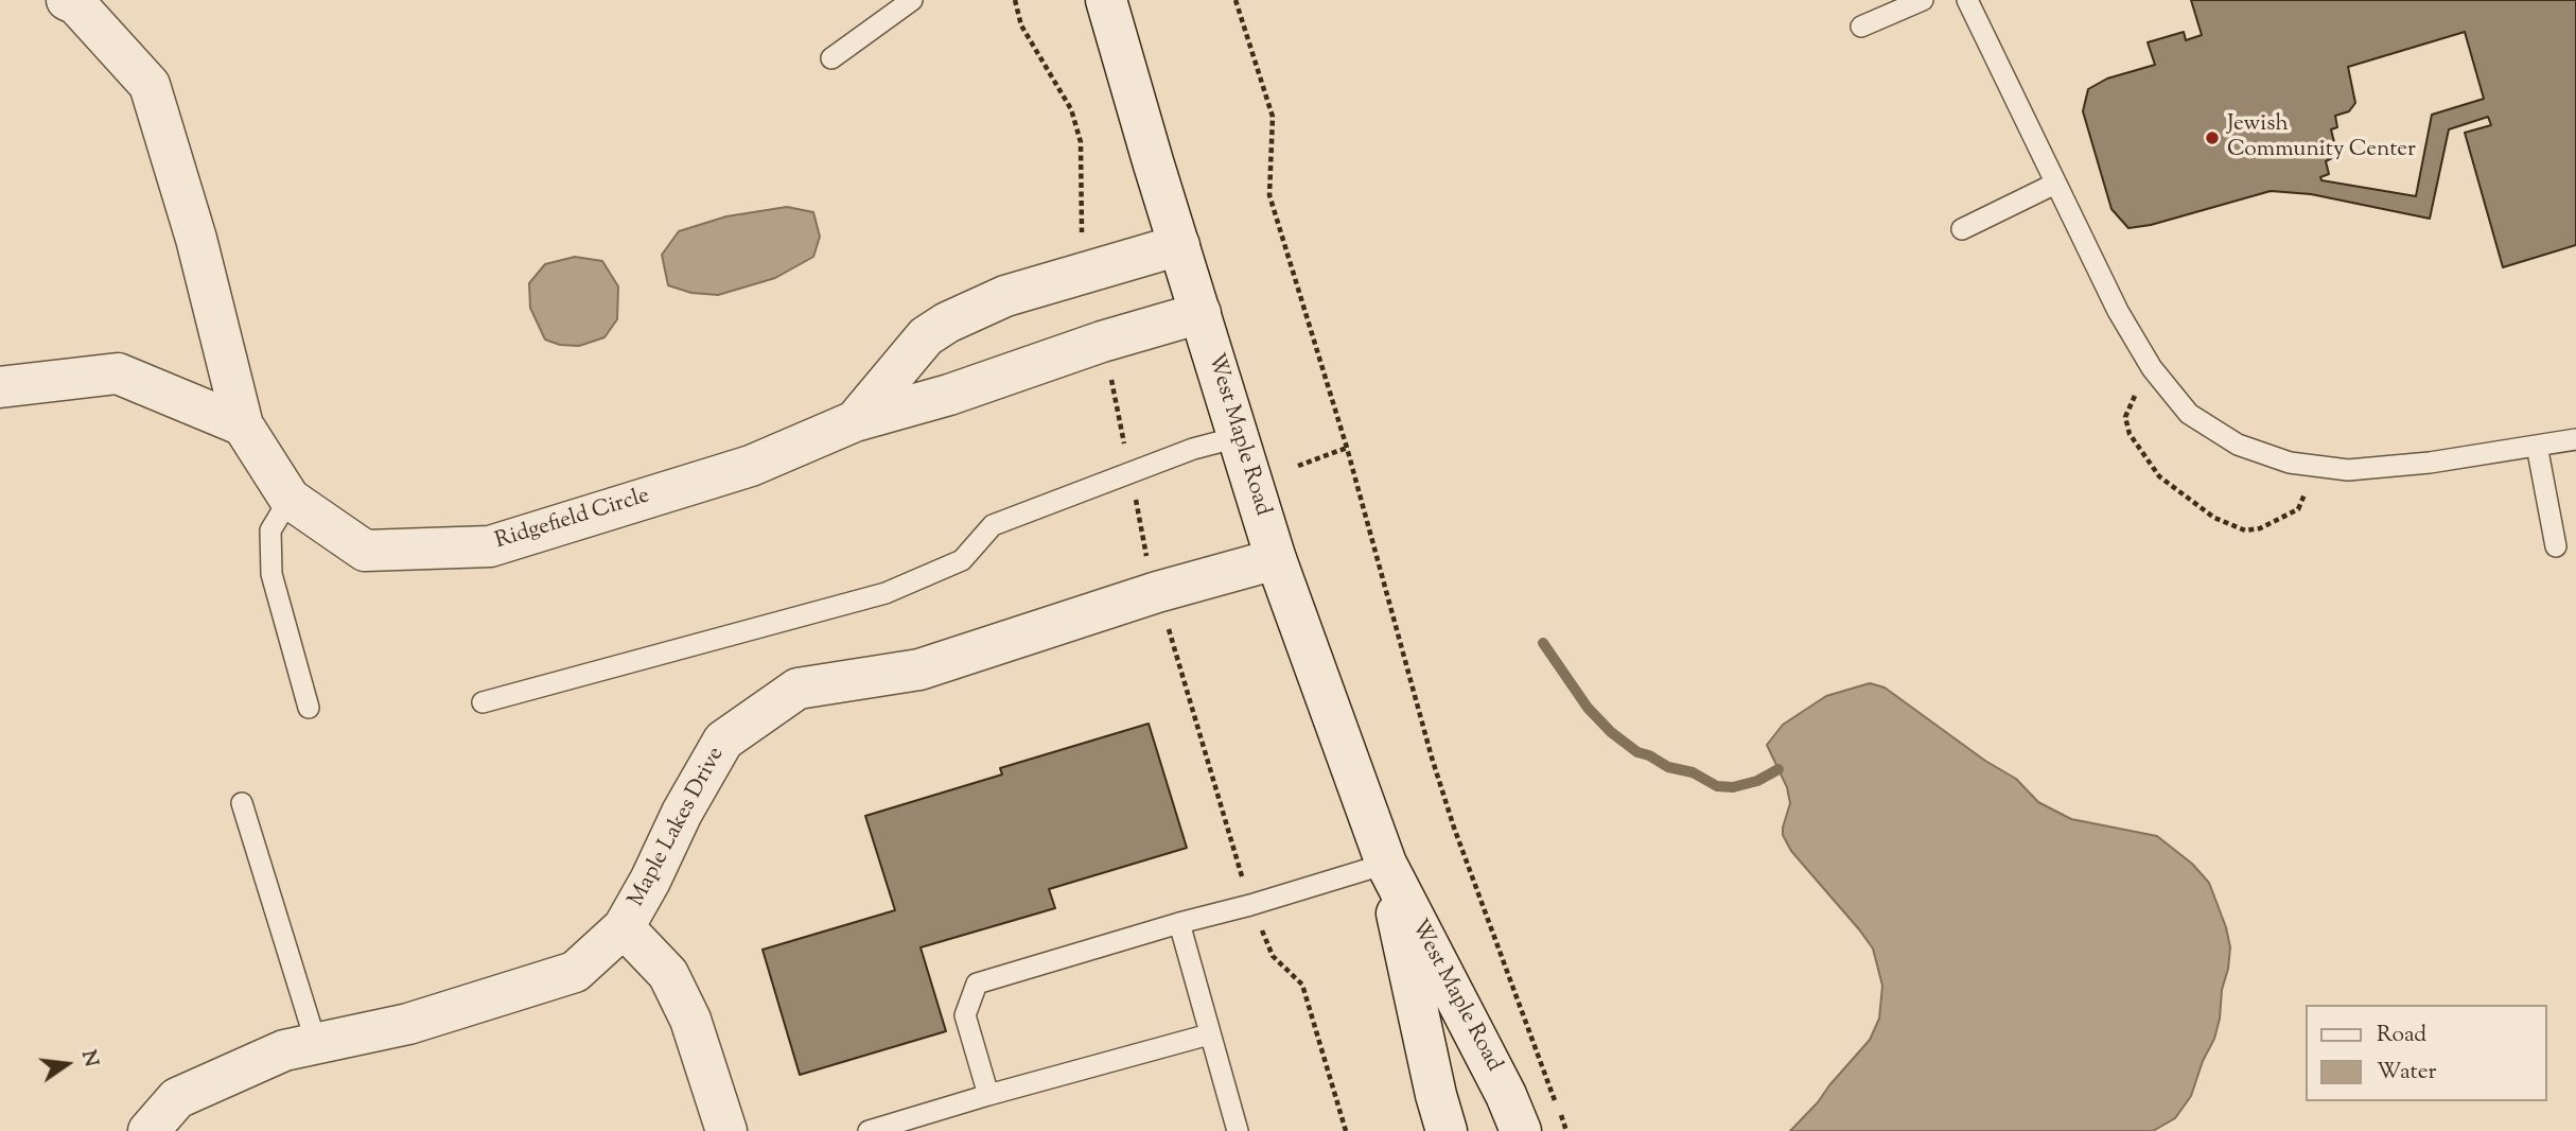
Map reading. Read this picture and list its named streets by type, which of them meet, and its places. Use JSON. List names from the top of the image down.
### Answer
{
  "streets": {
    "street": ["West Maple Road", "Ridgefield Circle", "Maple Lakes Drive"]
  },
  "crossings": [
    ["West Maple Road", "Ridgefield Circle"],
    ["West Maple Road", "Maple Lakes Drive"]
  ],
  "places": ["Jewish Community Center"],
  "legend": ["Road", "Water"],
  "north": "right"
}
